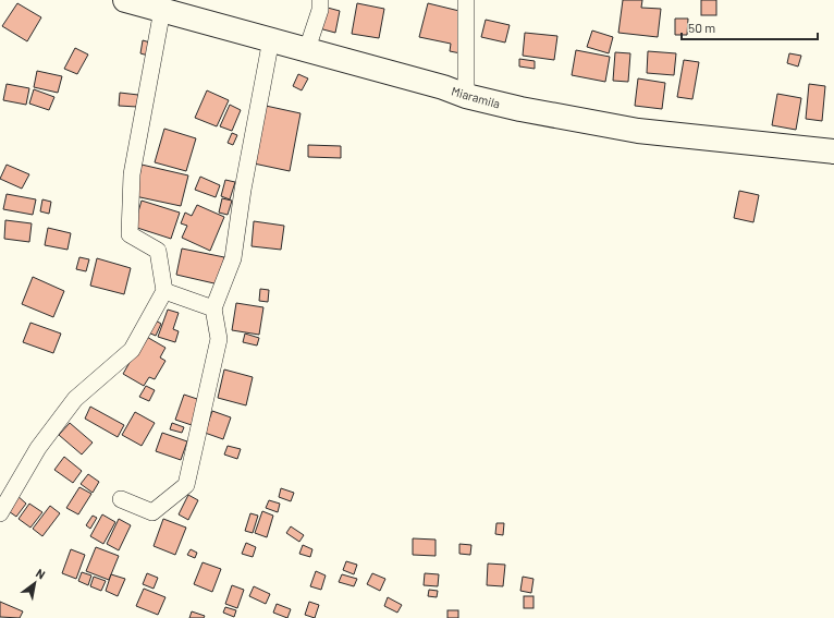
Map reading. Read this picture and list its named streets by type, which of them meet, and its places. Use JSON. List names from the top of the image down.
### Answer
{
  "streets": {
    "main road": ["Miaramila"]
  },
  "scale_bar": "50 m",
  "north": "top right"
}
